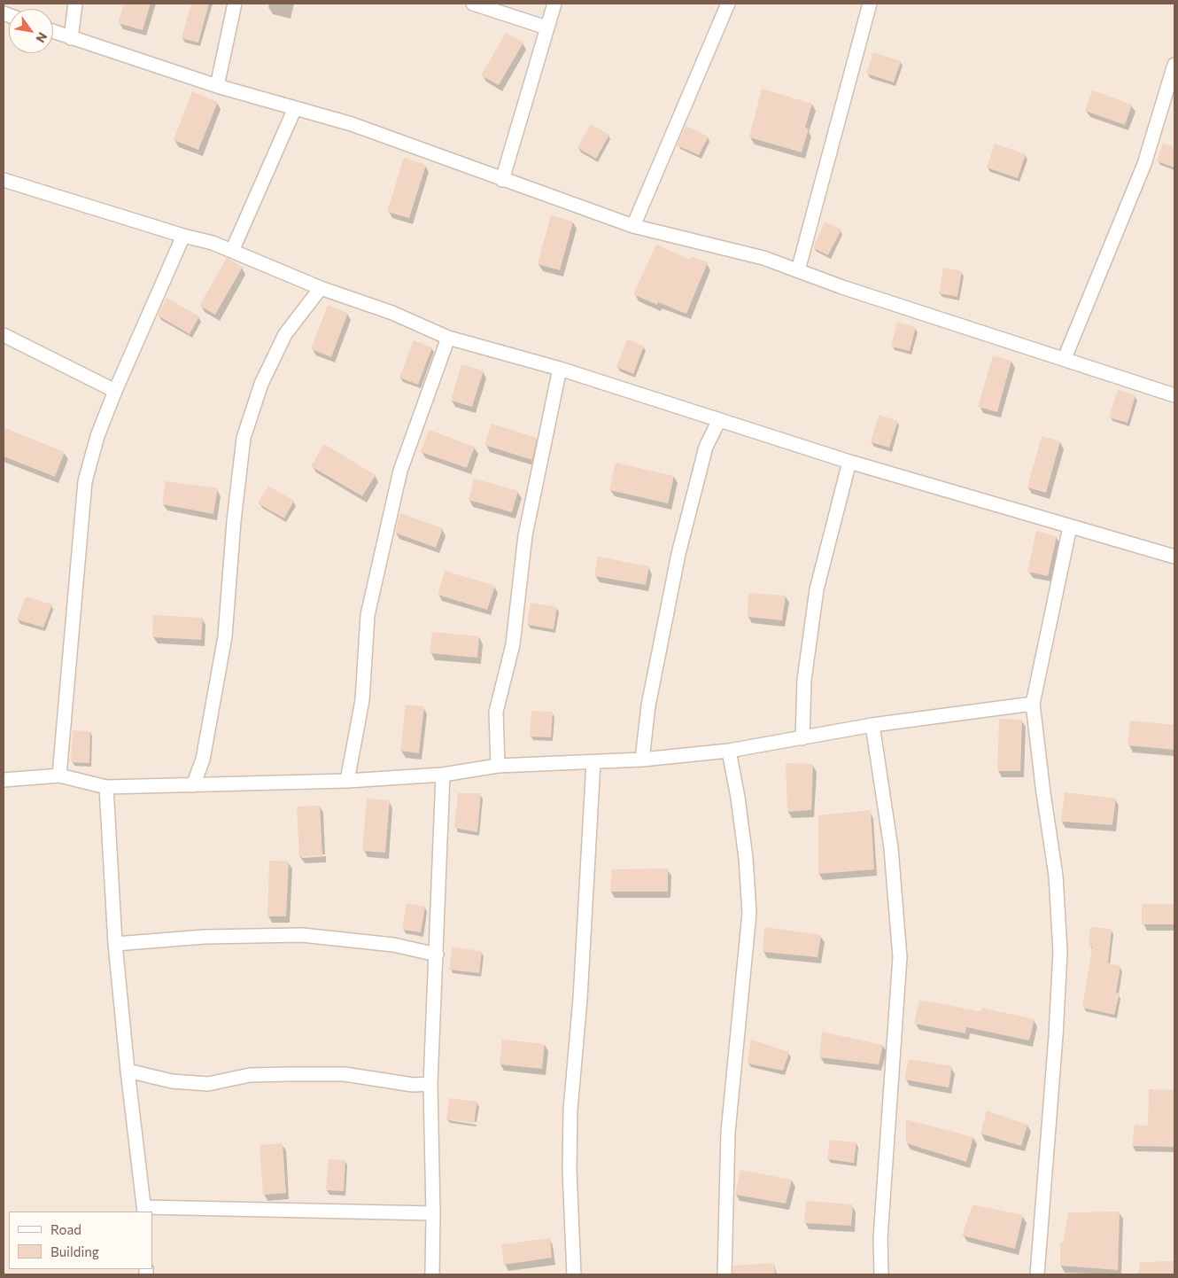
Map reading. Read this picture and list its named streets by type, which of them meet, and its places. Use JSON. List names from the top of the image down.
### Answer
{
  "legend": ["Road", "Building"],
  "north": "bottom right"
}
